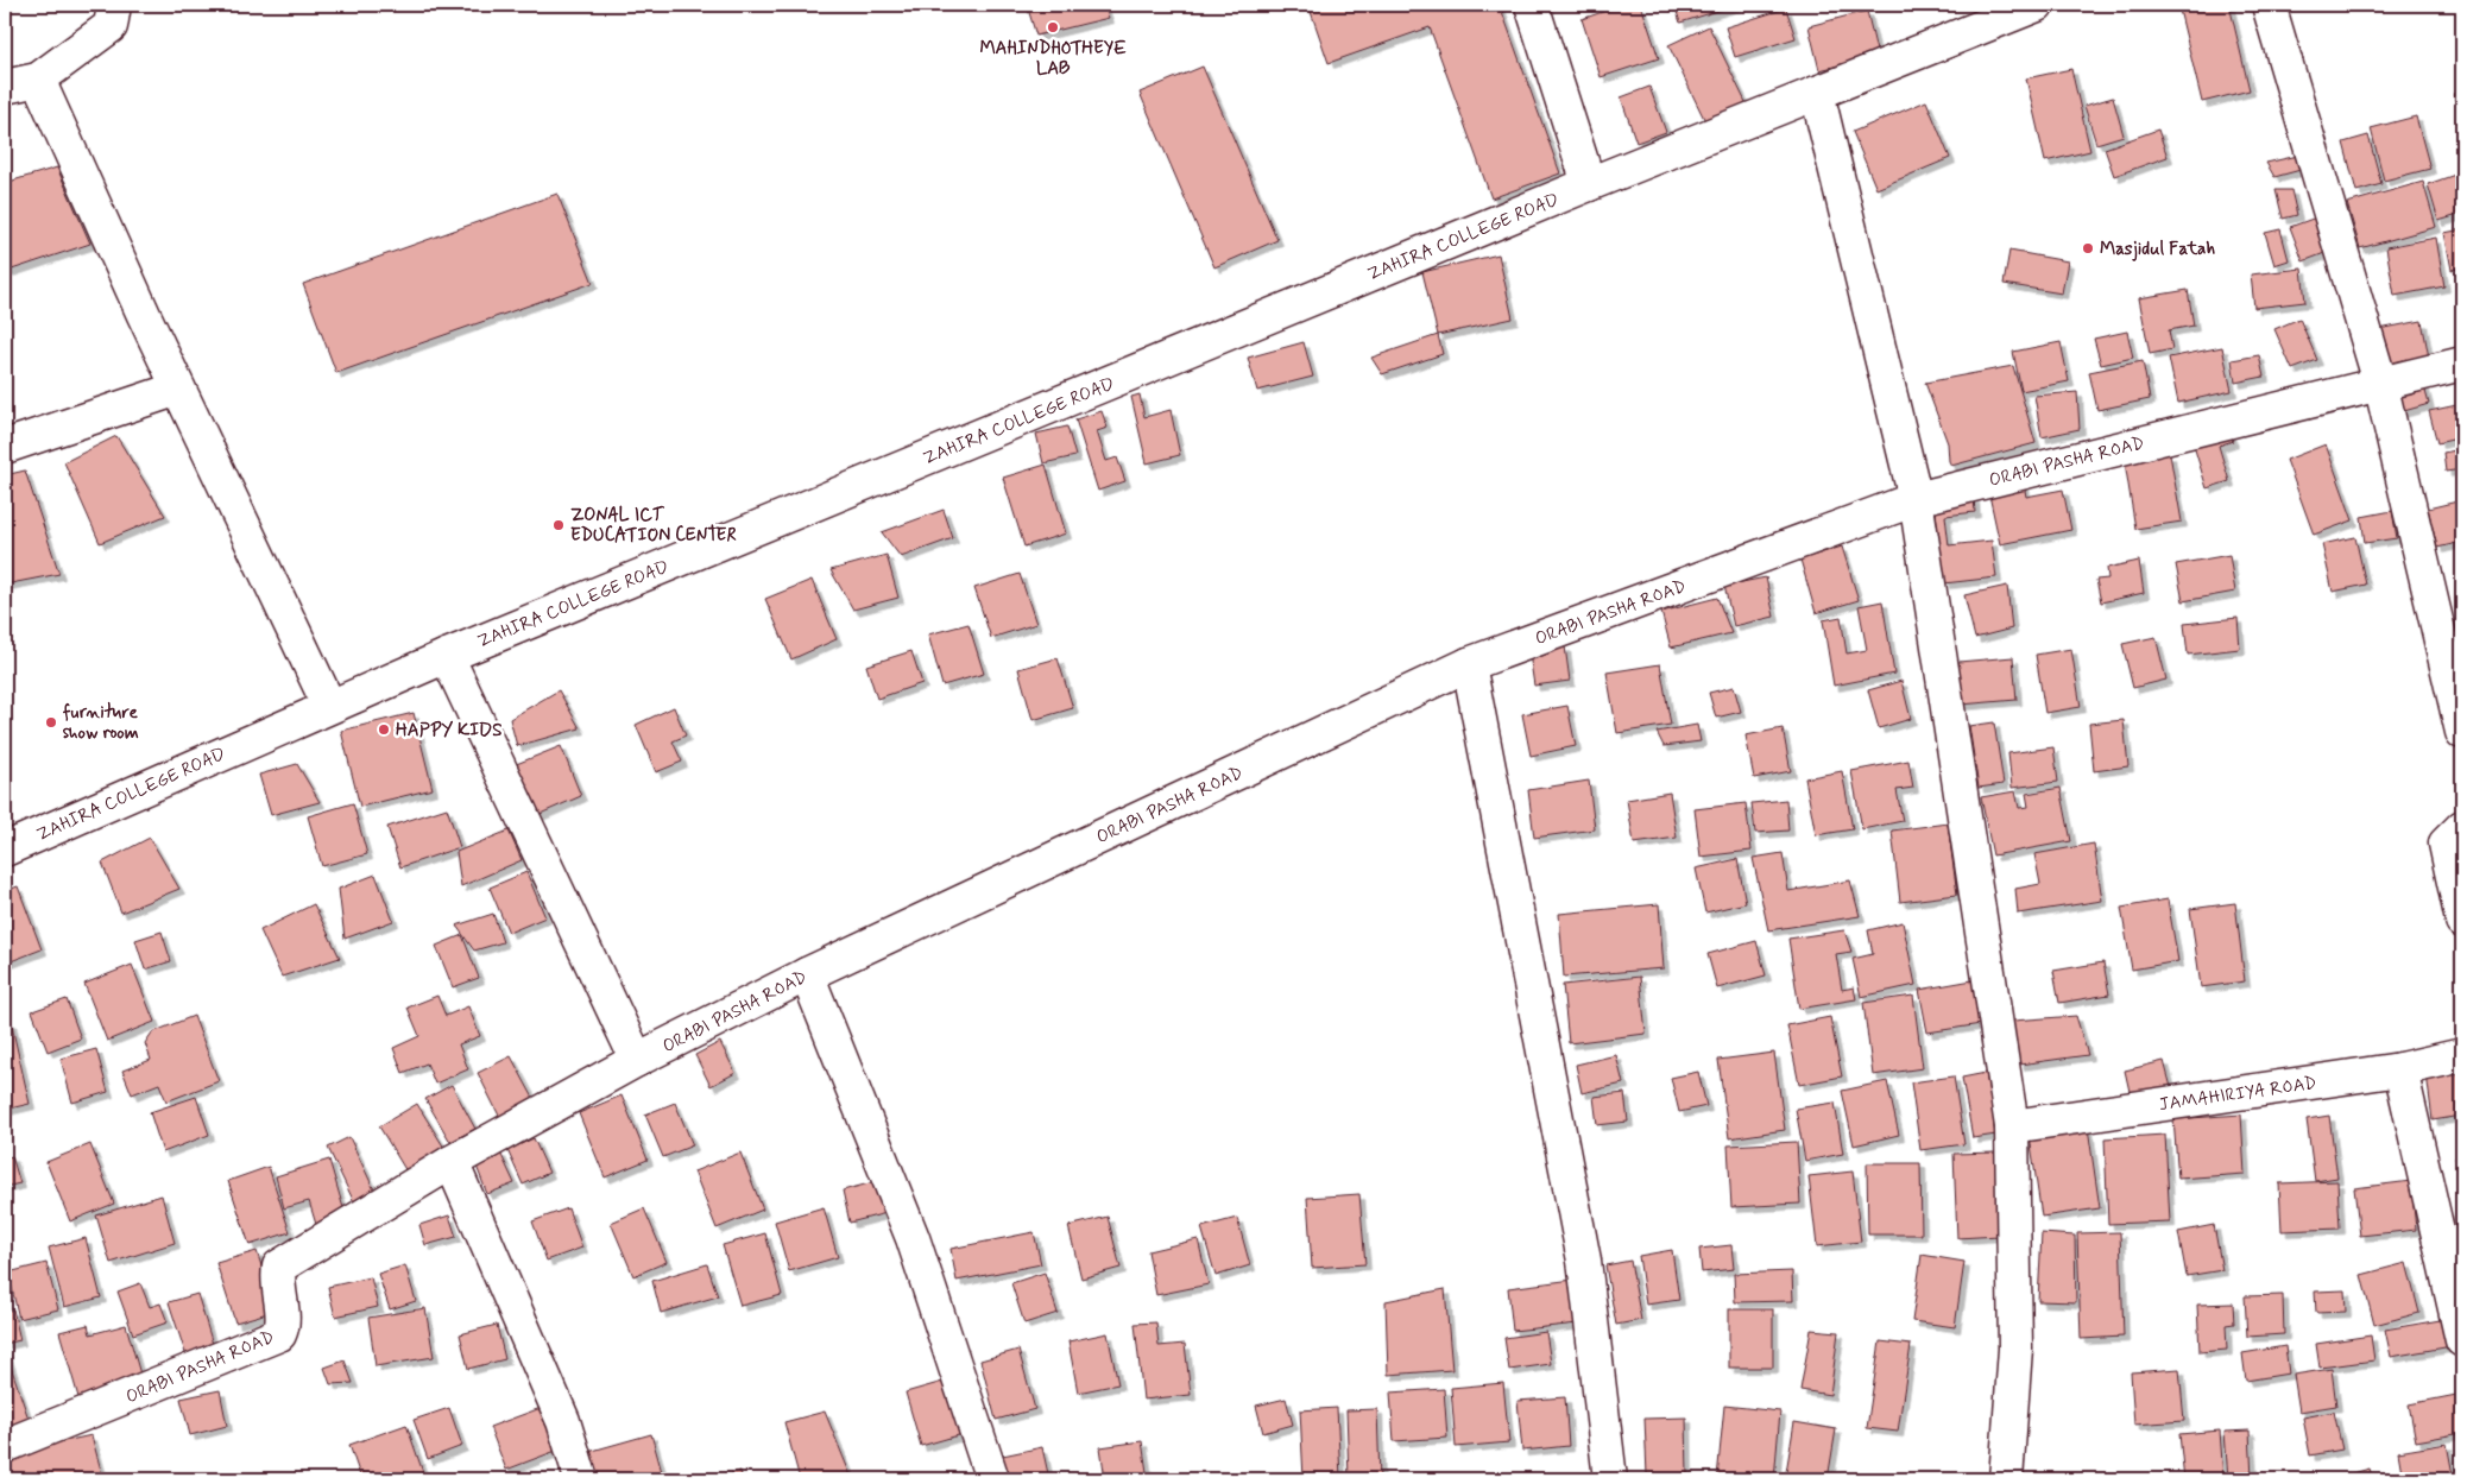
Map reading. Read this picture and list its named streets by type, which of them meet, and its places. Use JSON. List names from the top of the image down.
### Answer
{
  "streets": {
    "street": ["ZAHIRA COLLEGE ROAD", "ORABI PASHA ROAD", "JAMAHIRIYA ROAD"]
  },
  "places": [
    "MAHINDHOTHEYE LAB",
    "Masjidul Fatah",
    "ZONAL ICT EDUCATION CENTER",
    "furniture show room",
    "HAPPY KIDS"
  ]
}
